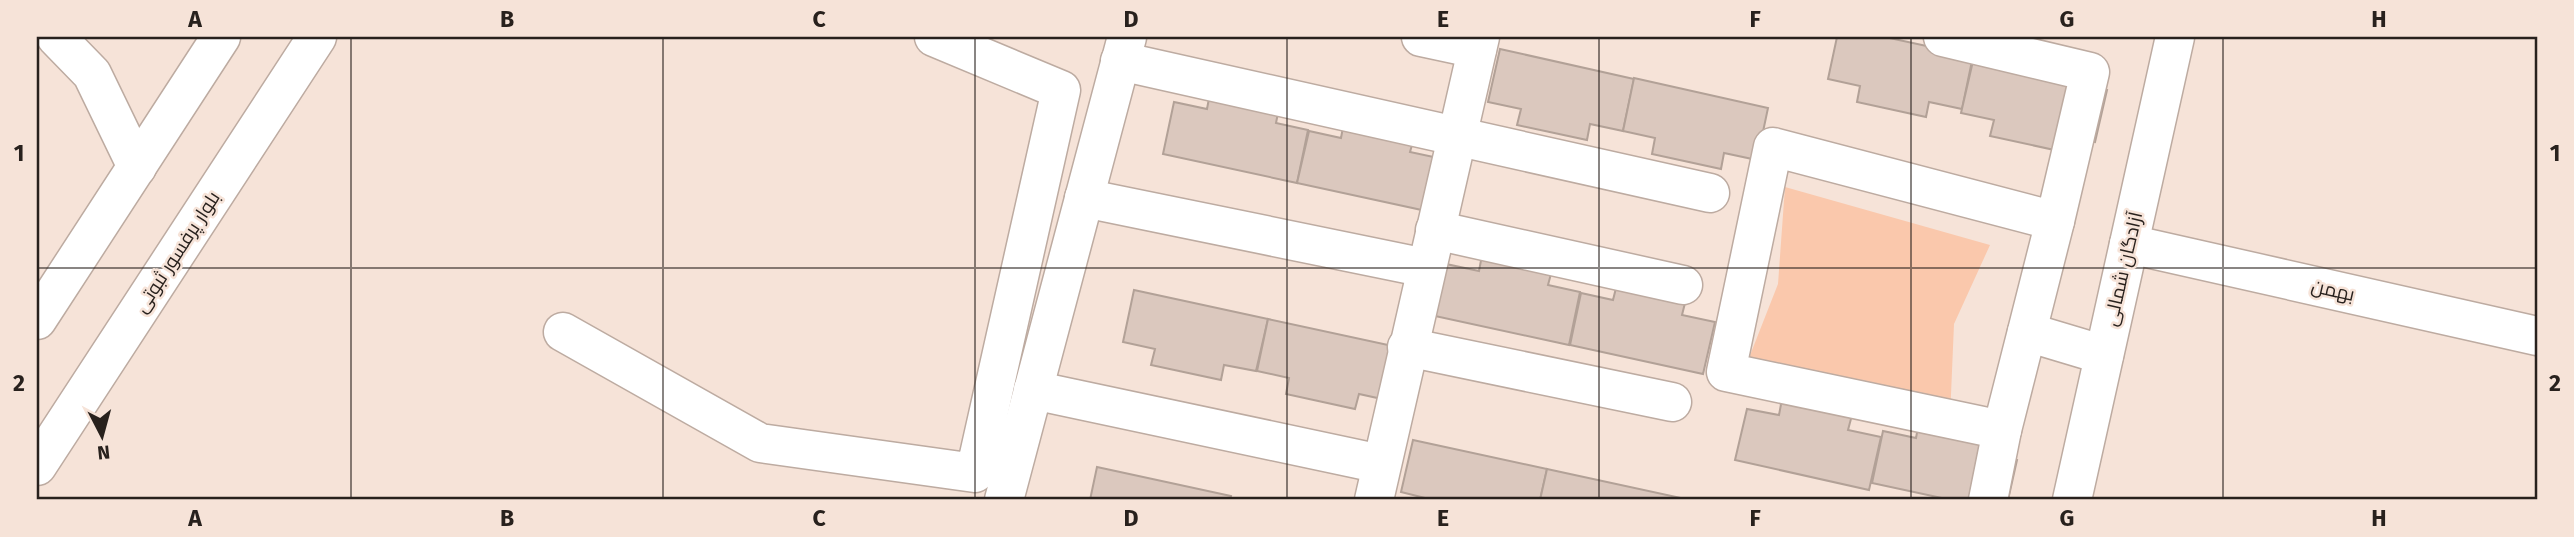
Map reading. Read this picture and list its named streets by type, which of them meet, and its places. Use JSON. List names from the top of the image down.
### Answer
{
  "streets": {
    "street": ["بلوار پرفسور ثبوتی", "آزادگان شمالی", "بهمن"]
  },
  "crossings": [
    ["آزادگان شمالی", "بهمن"]
  ],
  "north": "bottom",
  "grid": {
    "columns": [
      "A",
      "B",
      "C",
      "D",
      "E",
      "F",
      "G",
      "H"
    ],
    "rows": ["1", "2"]
  }
}
